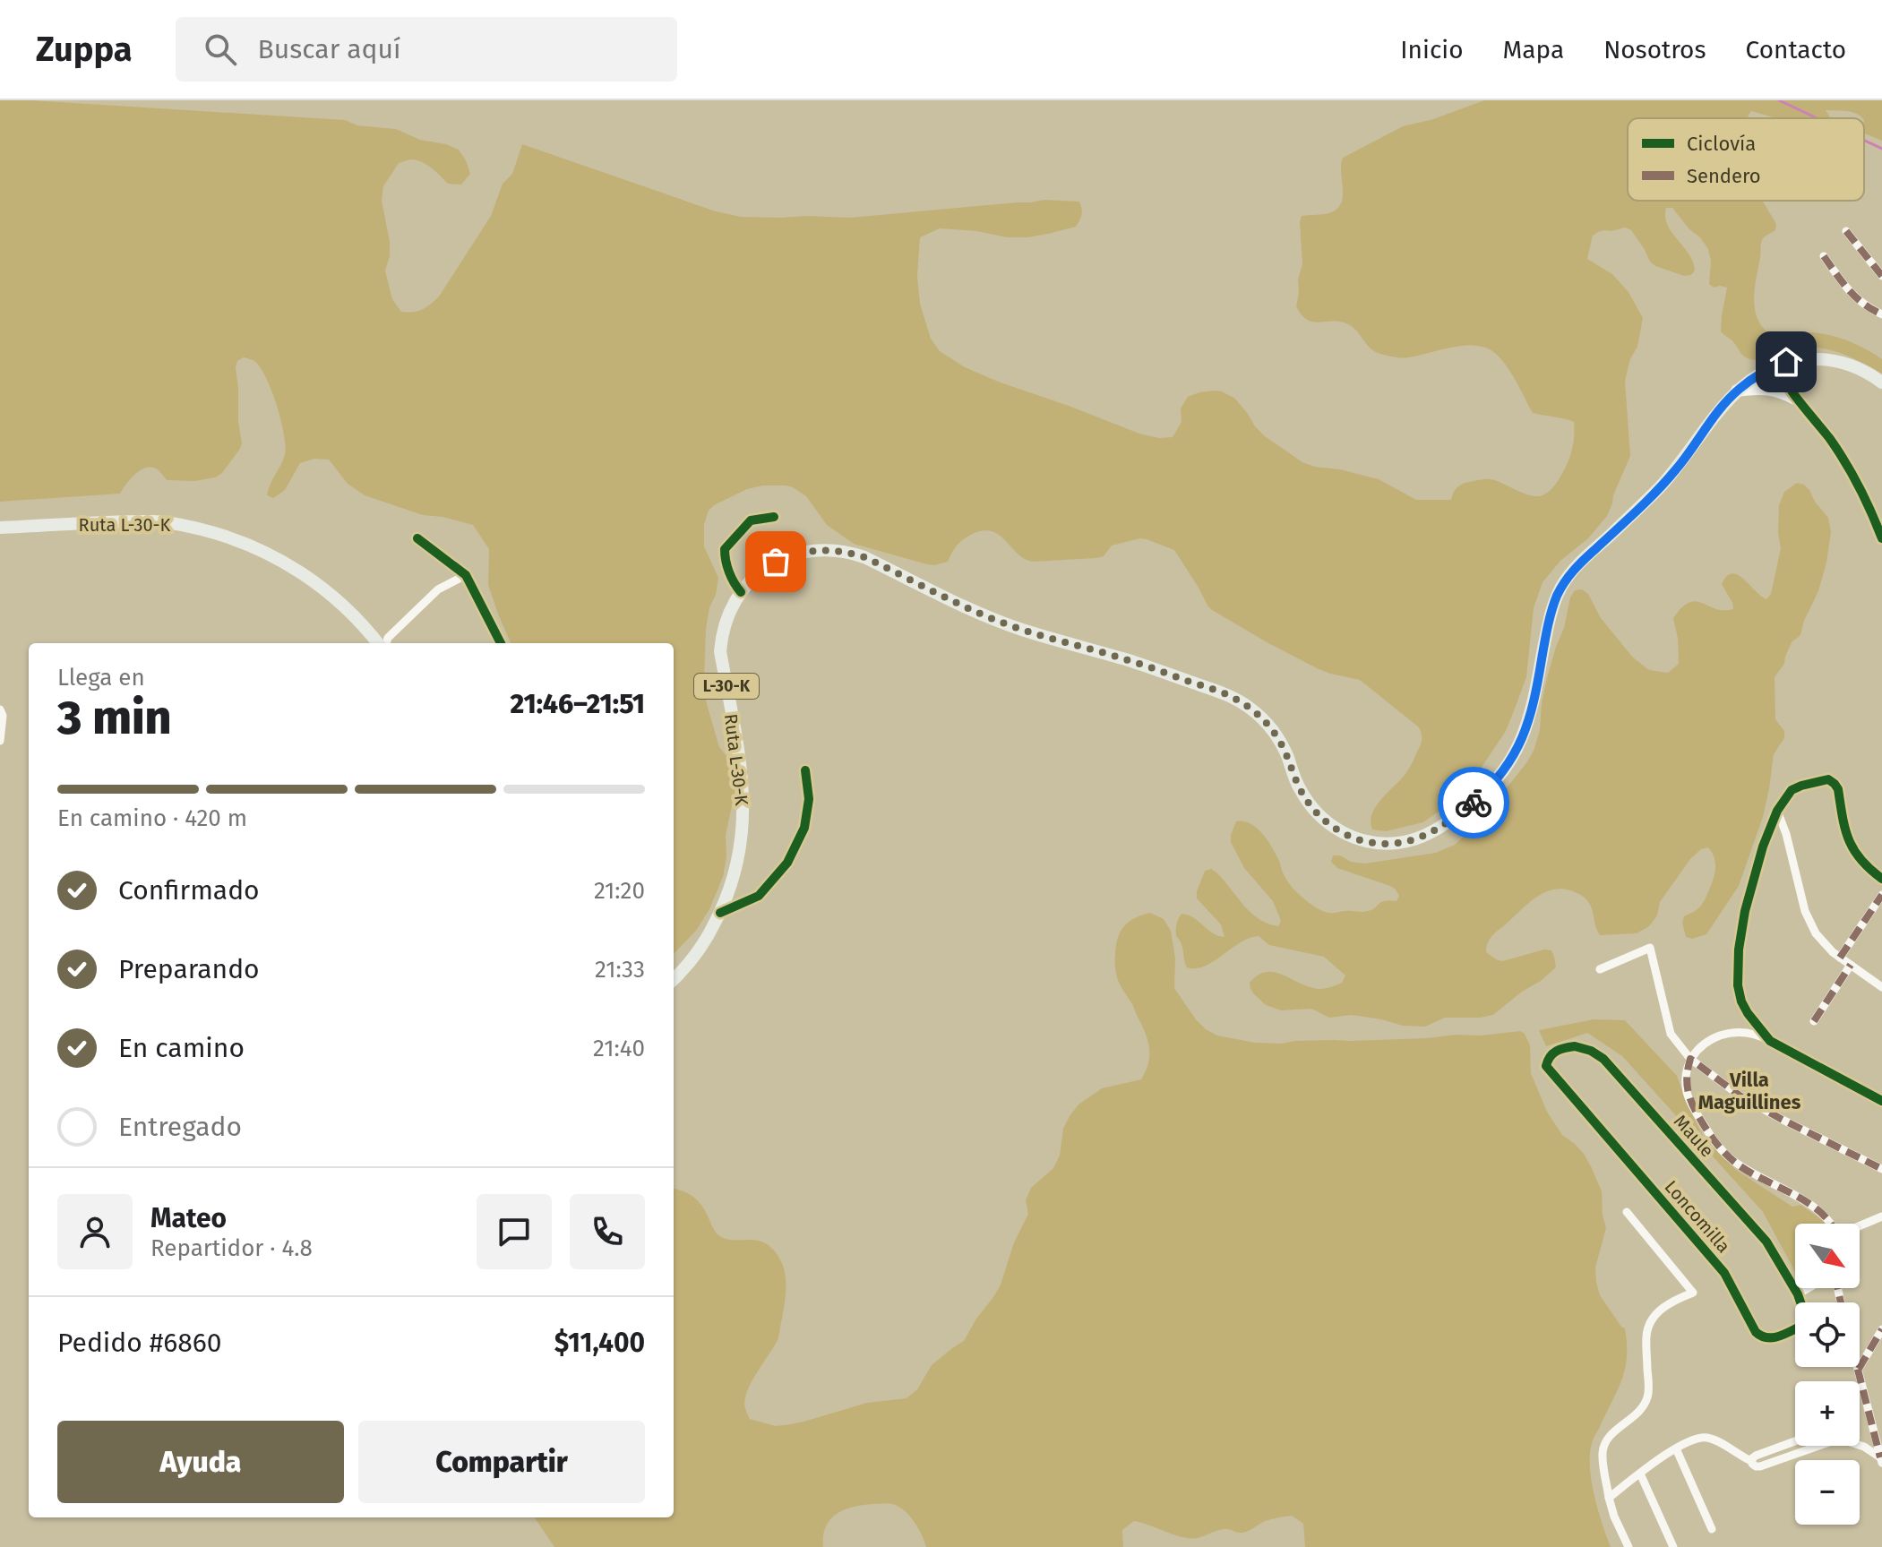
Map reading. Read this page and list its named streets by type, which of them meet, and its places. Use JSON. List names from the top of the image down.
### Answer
{
  "streets": {
    "main road": ["Ruta L-30-K", "L-30-K"],
    "street": ["Maule", "Loncomilla"]
  },
  "crossings": [
    ["Ruta L-30-K", "L-30-K"],
    ["Maule", "Loncomilla"]
  ],
  "districts": ["Villa Maguillines"],
  "legend": ["Ciclovía", "Sendero"],
  "north": "bottom right",
  "page": {
    "header": "Zuppa",
    "search": "Buscar aquí",
    "nav": [
      "Inicio",
      "Mapa",
      "Nosotros",
      "Contacto"
    ],
    "heading": ["3 min", "Llega en", "21:46–21:51"],
    "panel": [
      "Mateo",
      "Repartidor · 4.8",
      "Pedido #6860",
      "$11,400"
    ],
    "bar": "En camino · 420 m",
    "list": [
      ["Confirmado", "21:20"],
      ["Preparando", "21:33"],
      ["En camino", "21:40"],
      "Entregado"
    ],
    "map_buttons": ["+", "−"],
    "buttons": ["Ayuda", "Compartir"]
  }
}
